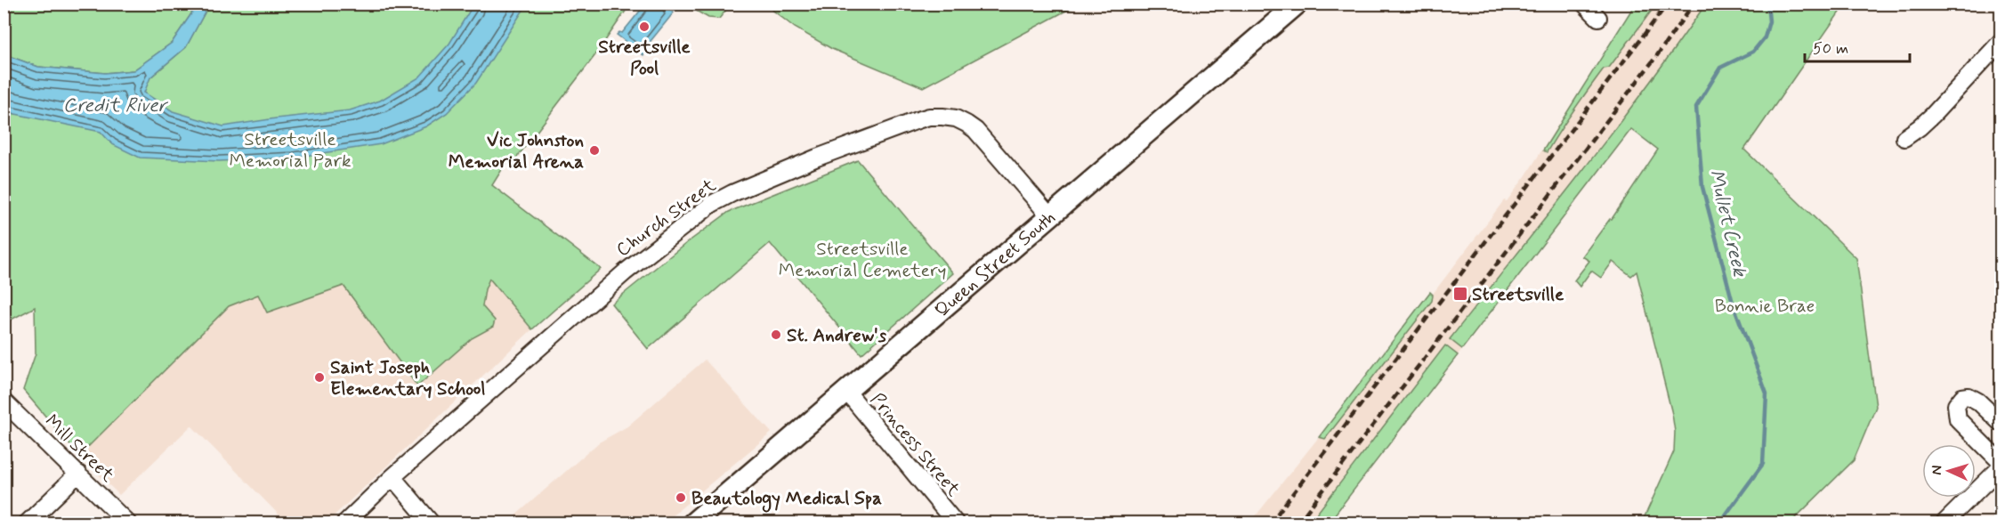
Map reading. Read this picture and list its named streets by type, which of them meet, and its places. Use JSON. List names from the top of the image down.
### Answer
{
  "streets": {
    "main road": ["Queen Street South"],
    "street": ["Church Street", "Princess Street", "Mill Street"]
  },
  "crossings": [
    ["Church Street", "Queen Street South"],
    ["Queen Street South", "Princess Street"]
  ],
  "water": ["Credit River", "Mullet Creek"],
  "parks": ["Streetsville Memorial Park", "Streetsville Memorial Cemetery", "Bonnie Brae"],
  "places": {
    "other": [
      "Streetsville Pool",
      "Vic Johnston Memorial Arena",
      "St. Andrew's",
      "Saint Joseph Elementary School",
      "Beautology Medical Spa"
    ],
    "transit": ["Streetsville"]
  },
  "scale_bar": "50 m",
  "north": "left"
}
